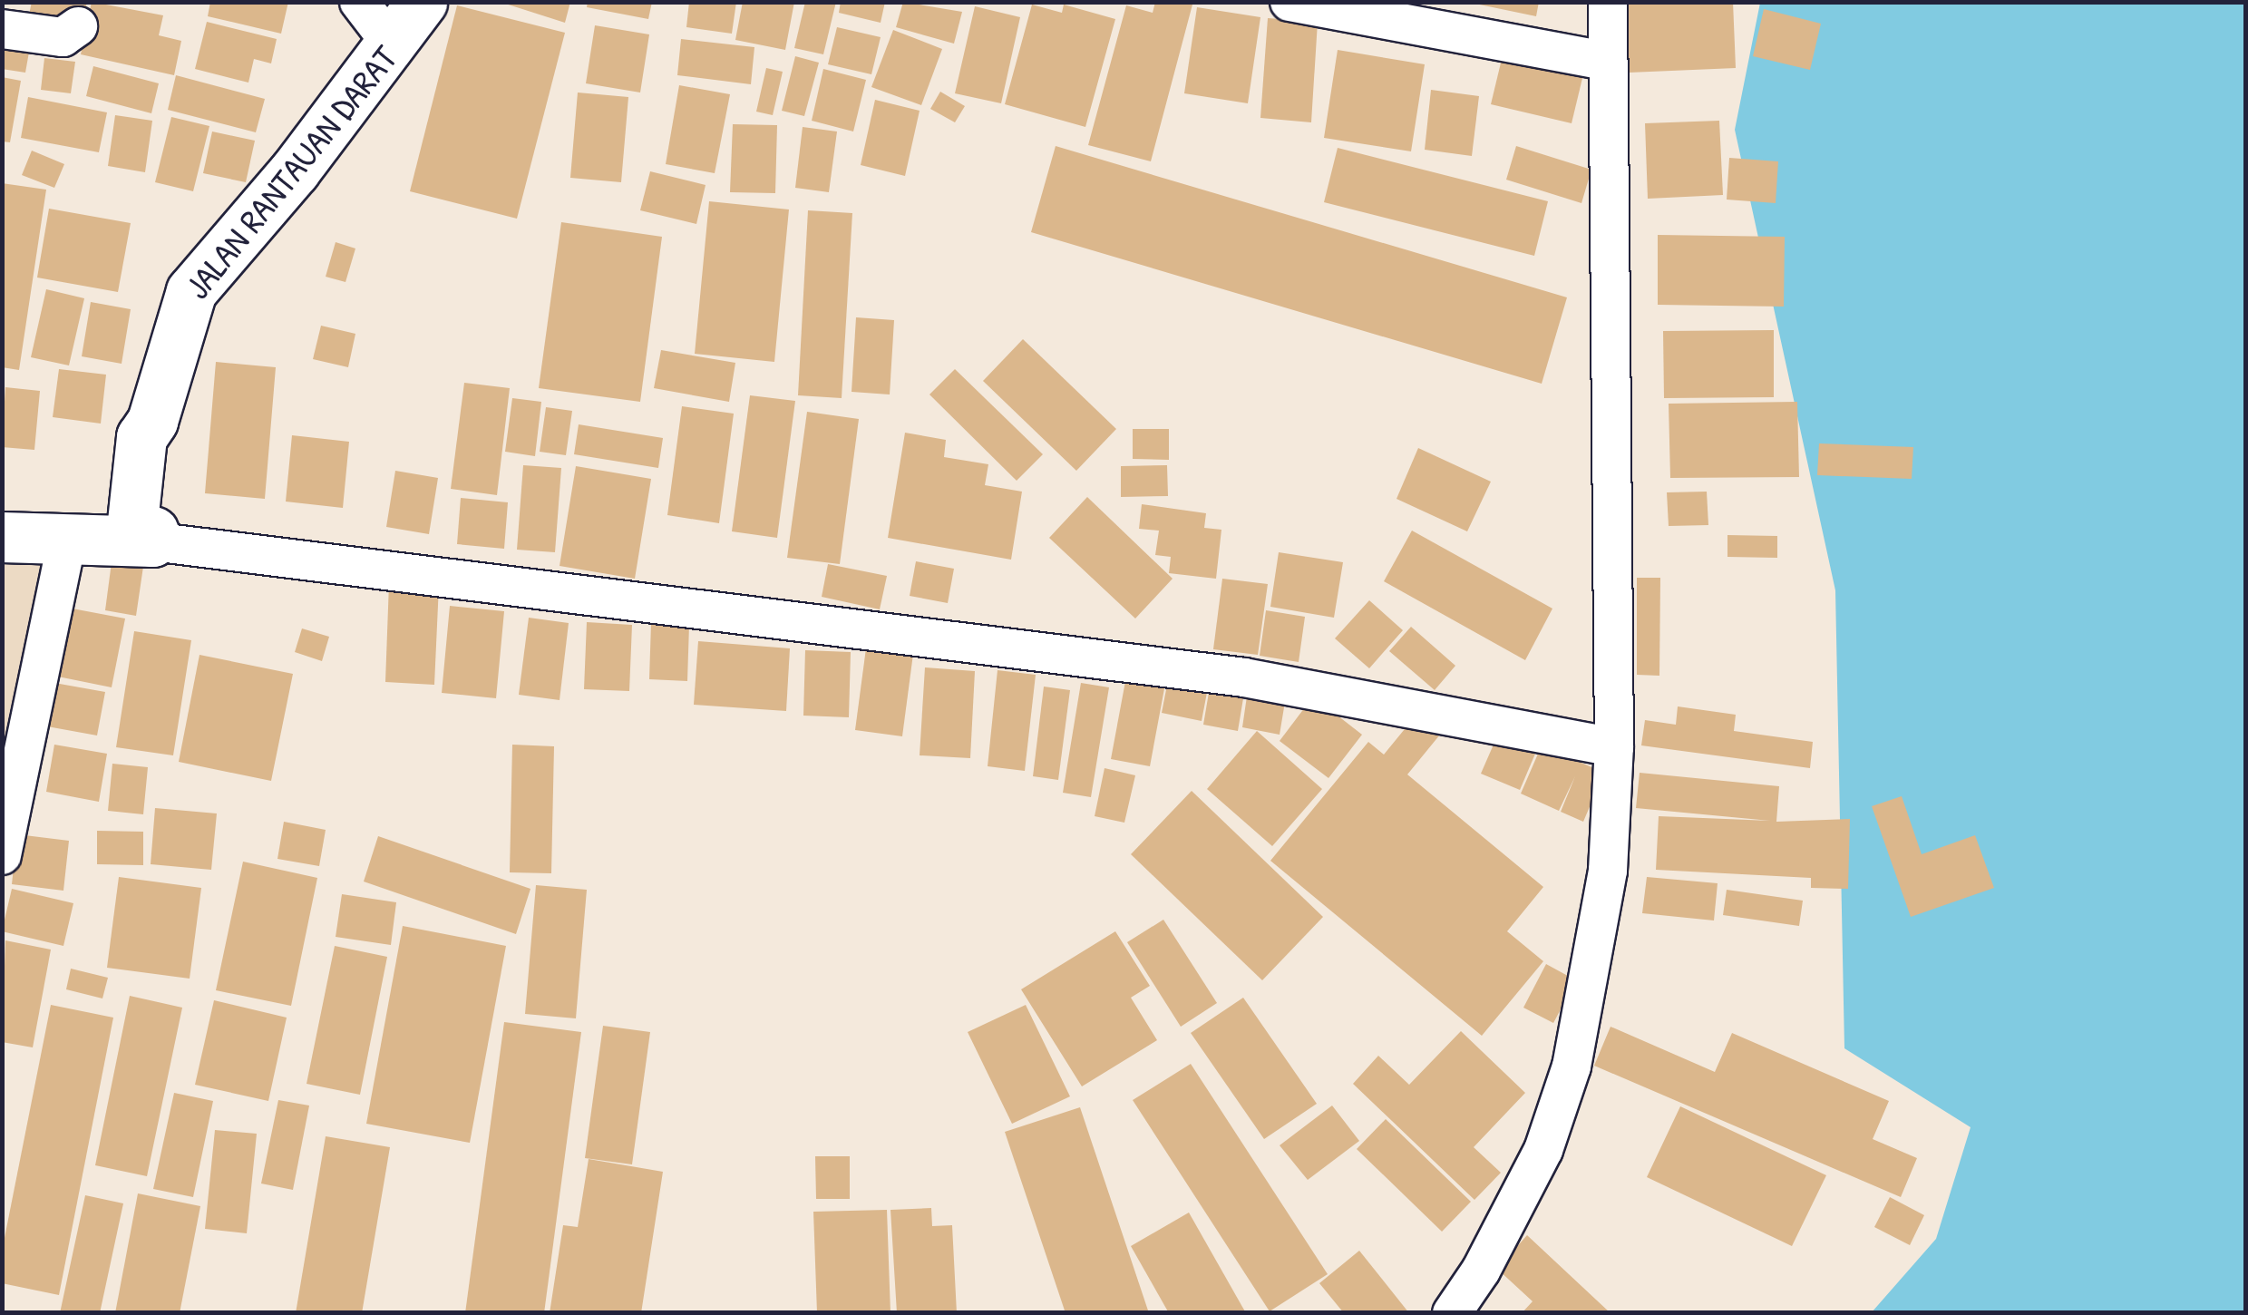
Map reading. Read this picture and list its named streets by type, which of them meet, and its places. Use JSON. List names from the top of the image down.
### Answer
{
  "streets": {
    "street": ["JALAN RANTAUAN DARAT"]
  }
}
